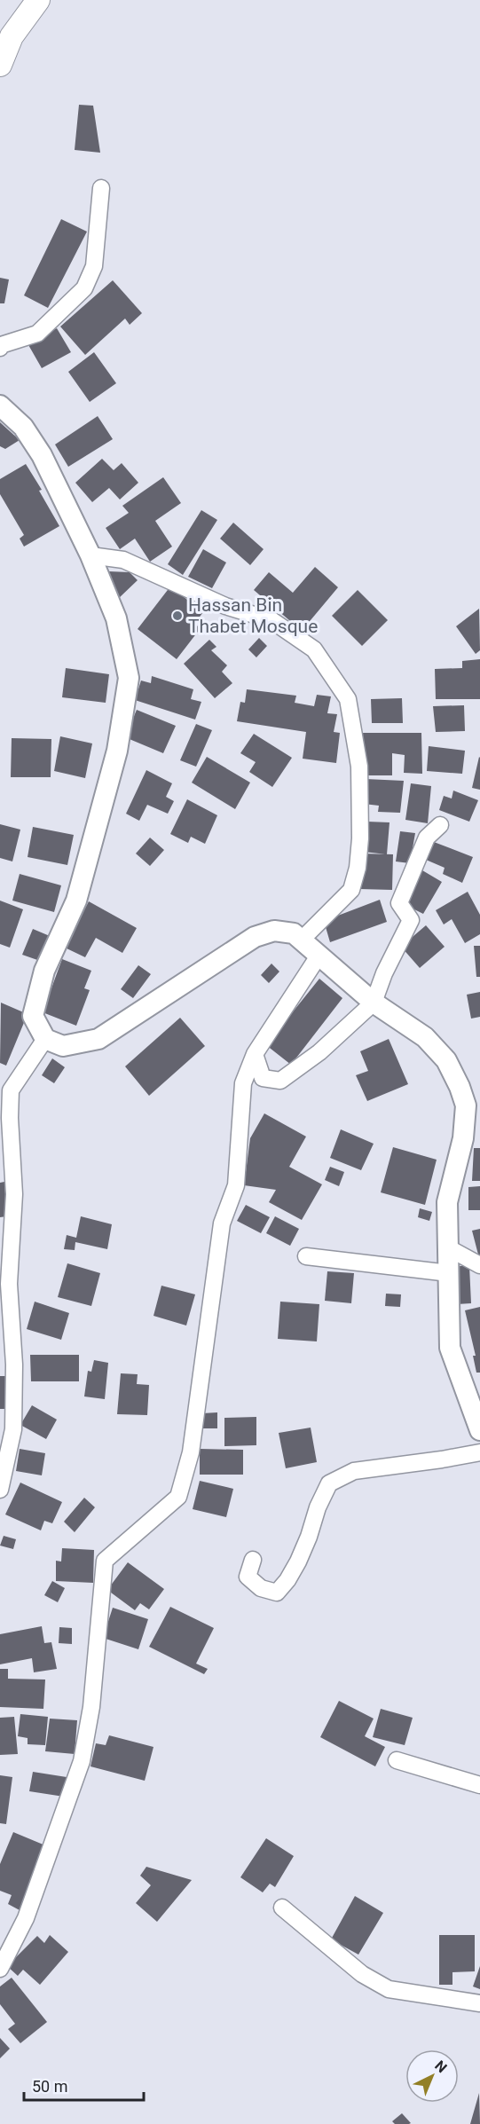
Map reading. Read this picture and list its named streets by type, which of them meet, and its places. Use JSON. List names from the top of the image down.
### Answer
{
  "places": ["Hassan Bin Thabet Mosque"],
  "scale_bar": "50 m",
  "north": "top right"
}
